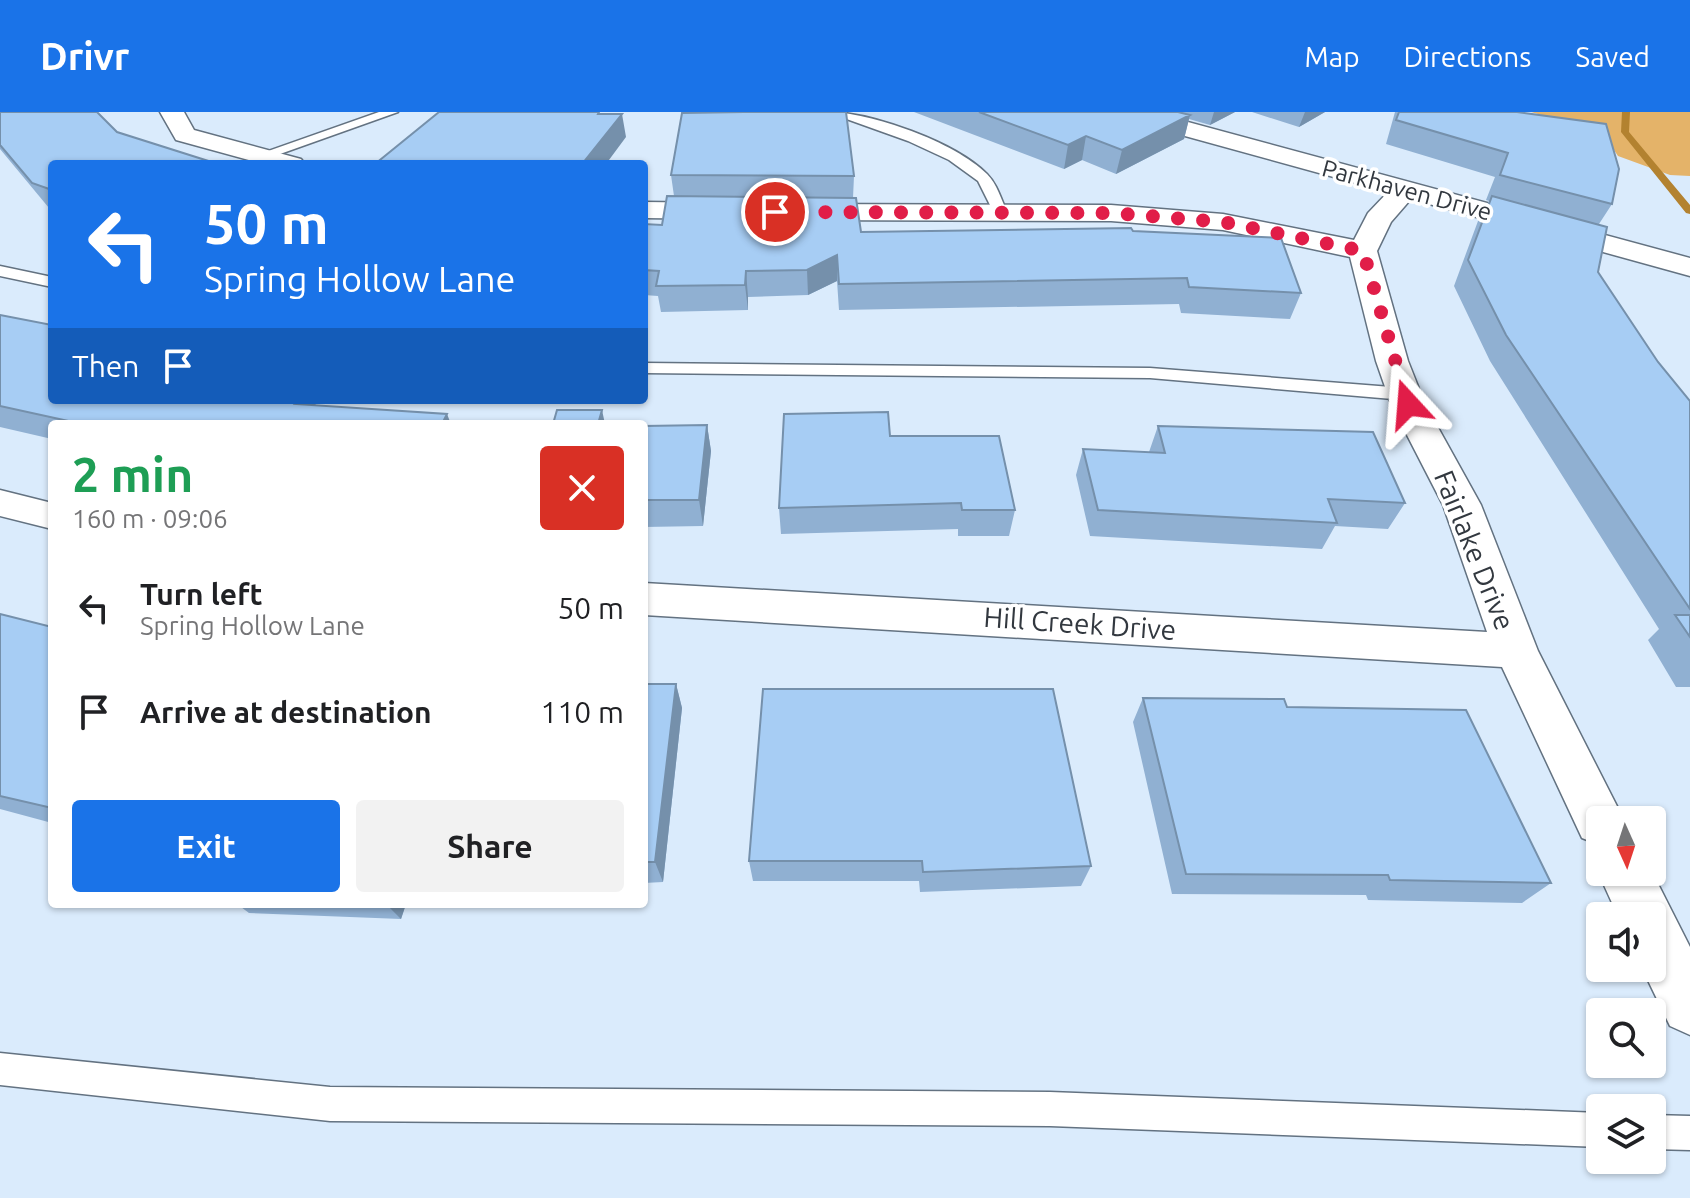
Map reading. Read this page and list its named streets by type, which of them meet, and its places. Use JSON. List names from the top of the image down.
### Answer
{
  "streets": {
    "street": ["Parkhaven Drive", "Fairlake Drive", "Hill Creek Drive"]
  },
  "crossings": [
    ["Fairlake Drive", "Hill Creek Drive"]
  ],
  "north": "bottom",
  "page": {
    "header": "Drivr",
    "nav": ["Map", "Directions", "Saved"],
    "turn": ["50 m", "Spring Hollow Lane"],
    "then": "Then",
    "heading": ["2 min", "160 m · 09:06"],
    "list": [
      {
        "name": "Turn left",
        "note": "Spring Hollow Lane",
        "value": "50 m"
      },
      {
        "name": "Arrive at destination",
        "value": "110 m"
      }
    ],
    "buttons": ["Exit", "Share"]
  }
}
